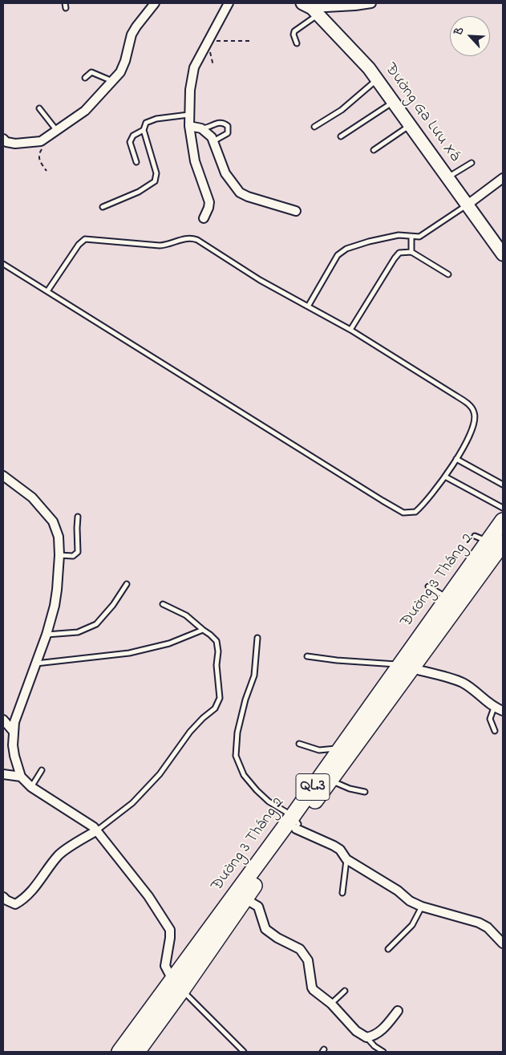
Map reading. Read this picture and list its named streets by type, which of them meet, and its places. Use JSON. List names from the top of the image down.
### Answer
{
  "streets": {
    "highway": ["Đường 3 Tháng 2", "QL.3"],
    "street": ["Đường Ga Lưu Xá"]
  },
  "north": "top left"
}
